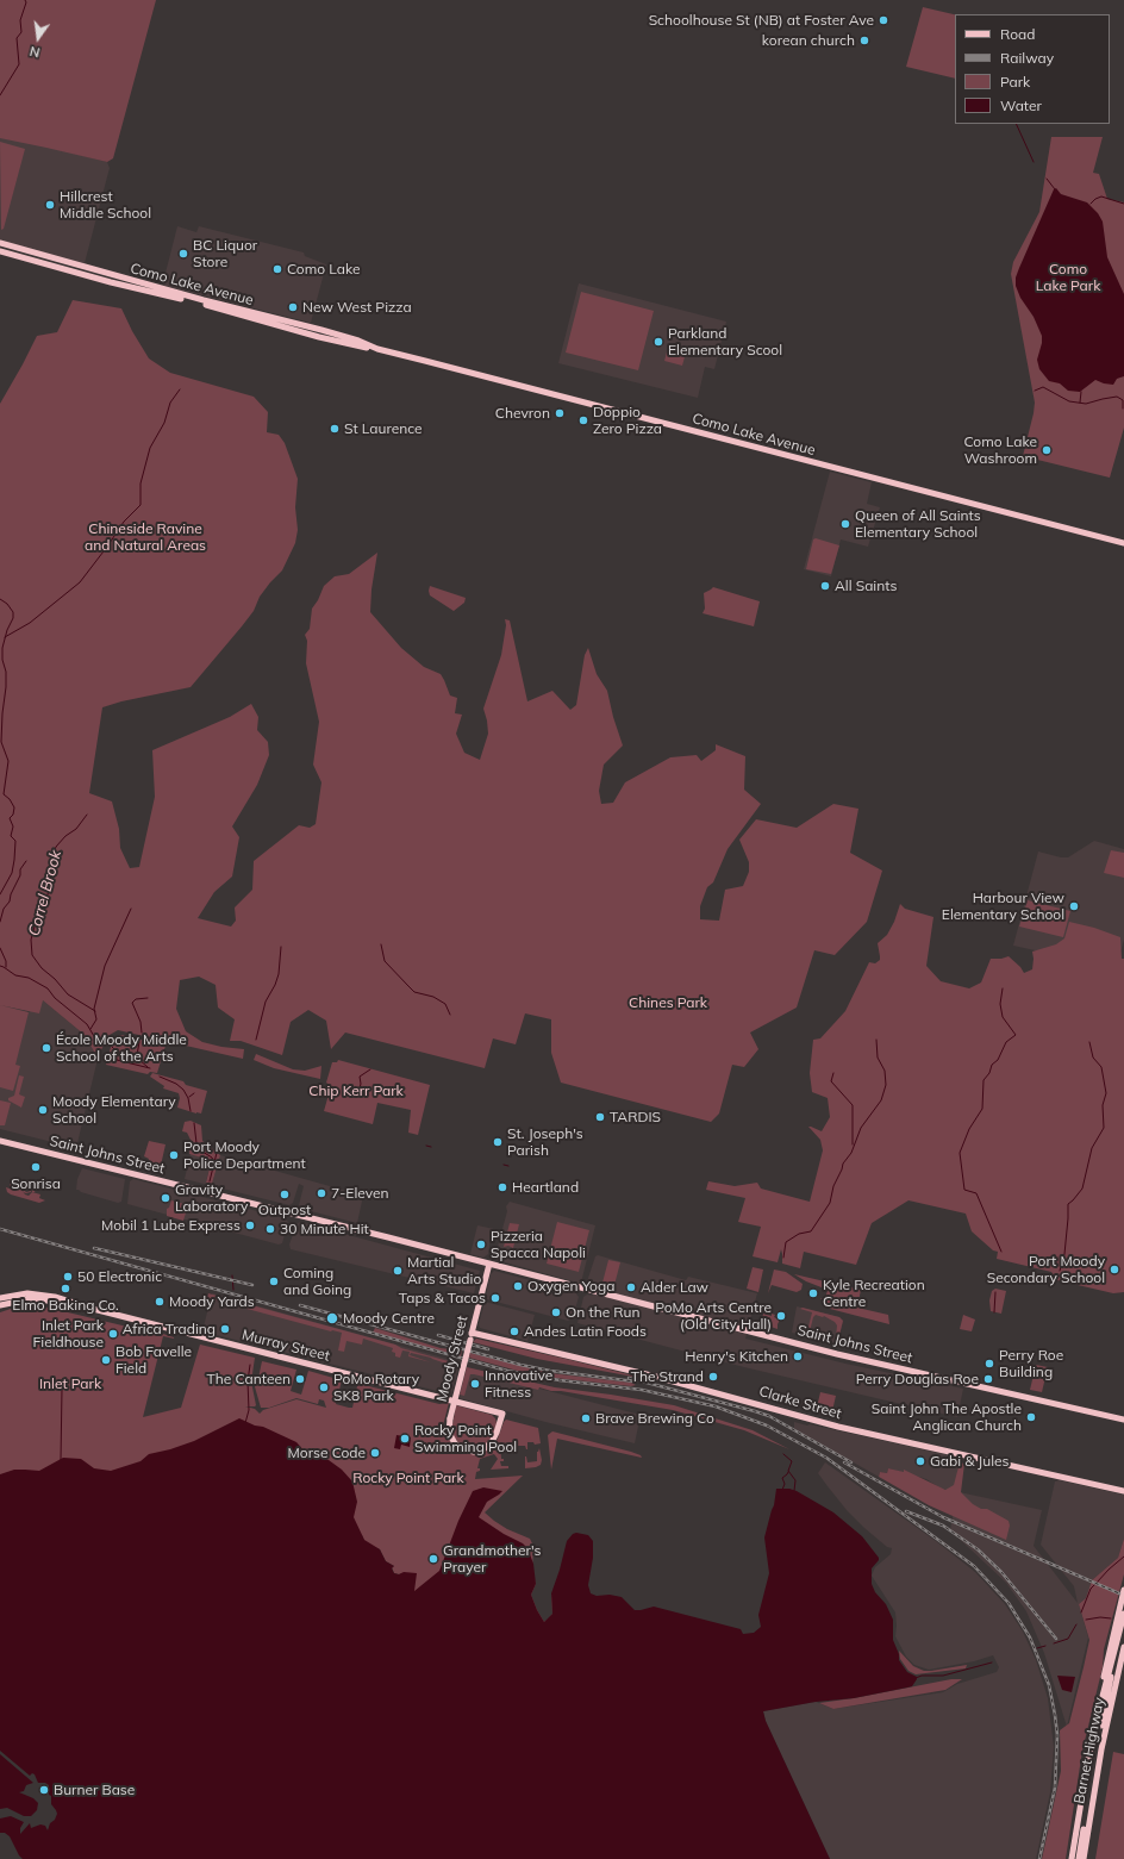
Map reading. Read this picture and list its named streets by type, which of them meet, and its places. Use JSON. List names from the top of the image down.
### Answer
{
  "streets": {
    "main road": [
      "Como Lake Avenue",
      "Saint Johns Street",
      "Murray Street",
      "Moody Street",
      "Clarke Street",
      "Barnet Highway"
    ]
  },
  "crossings": [
    ["Saint Johns Street", "Moody Street"],
    ["Murray Street", "Moody Street"],
    ["Moody Street", "Clarke Street"]
  ],
  "water": ["Correl Brook"],
  "parks": [
    "Como Lake Park",
    "Chineside Ravine and Natural Areas",
    "Chines Park",
    "Chip Kerr Park",
    "Inlet Park",
    "Rocky Point Park"
  ],
  "places": [
    "Schoolhouse St (NB) at Foster Ave",
    "korean church",
    "Hillcrest Middle School",
    "BC Liquor Store",
    "Como Lake",
    "New West Pizza",
    "Parkland Elementary Scool",
    "Chevron",
    "Doppio Zero Pizza",
    "St Laurence",
    "Como Lake Washroom",
    "Queen of All Saints Elementary School",
    "All Saints",
    "Harbour View Elementary School",
    "École Moody Middle School of the Arts",
    "Moody Elementary School",
    "TARDIS",
    "St. Joseph's Parish",
    "Port Moody Police Department",
    "Sonrisa",
    "Heartland",
    "7-Eleven",
    "Outpost",
    "Gravity Laboratory",
    "Mobil 1 Lube Express",
    "30 Minute Hit",
    "Pizzeria Spacca Napoli",
    "Port Moody Secondary School",
    "Martial Arts Studio",
    "50 Electronic",
    "Coming and Going",
    "Oxygen Yoga",
    "Alder Law",
    "Elmo Baking Co.",
    "Kyle Recreation Centre",
    "Taps & Tacos",
    "Moody Yards",
    "On the Run",
    "PoMo Arts Centre (Old City Hall)",
    "Moody Centre",
    "Africa Trading",
    "Andes Latin Foods",
    "Inlet Park Fieldhouse",
    "Henry's Kitchen",
    "Bob Favelle Field",
    "Perry Roe Building",
    "The Strand",
    "The Canteen",
    "Perry Douglas Roe",
    "Innovative Fitness",
    "PoMo Rotary SK8 Park",
    "Saint John The Apostle Anglican Church",
    "Brave Brewing Co",
    "Rocky Point Swimming Pool",
    "Morse Code",
    "Gabi & Jules",
    "Grandmother's Prayer",
    "Burner Base"
  ],
  "legend": [
    "Road",
    "Railway",
    "Park",
    "Water"
  ],
  "north": "bottom"
}
